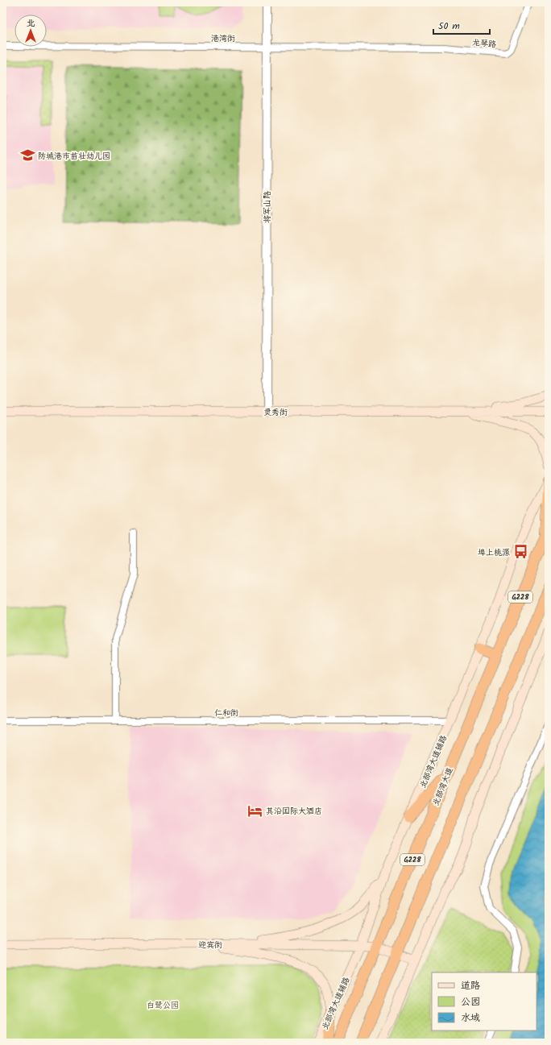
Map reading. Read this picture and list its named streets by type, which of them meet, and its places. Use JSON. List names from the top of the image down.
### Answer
{
  "streets": {
    "highway": ["G228", "北部湾大道"],
    "main road": ["灵秀街", "北部湾大道辅路", "迎宾街"],
    "street": [
      "港湾街",
      "龙琴路",
      "将军山路",
      "仁和街"
    ]
  },
  "crossings": [
    ["港湾街", "龙琴路"],
    ["港湾街", "将军山路"],
    ["将军山路", "灵秀街"],
    ["G228", "迎宾街"],
    ["仁和街", "北部湾大道辅路"],
    ["北部湾大道辅路", "北部湾大道"],
    ["北部湾大道辅路", "迎宾街"],
    ["北部湾大道", "迎宾街"]
  ],
  "parks": ["白鹭公园"],
  "places": {
    "school or university": ["防城港市苗壮幼儿园"],
    "bus stop": ["埠上桃源"],
    "hotel": ["其沿国际大酒店"]
  },
  "legend": ["道路", "公园", "水域"],
  "scale_bar": "50 m",
  "north": "top"
}
